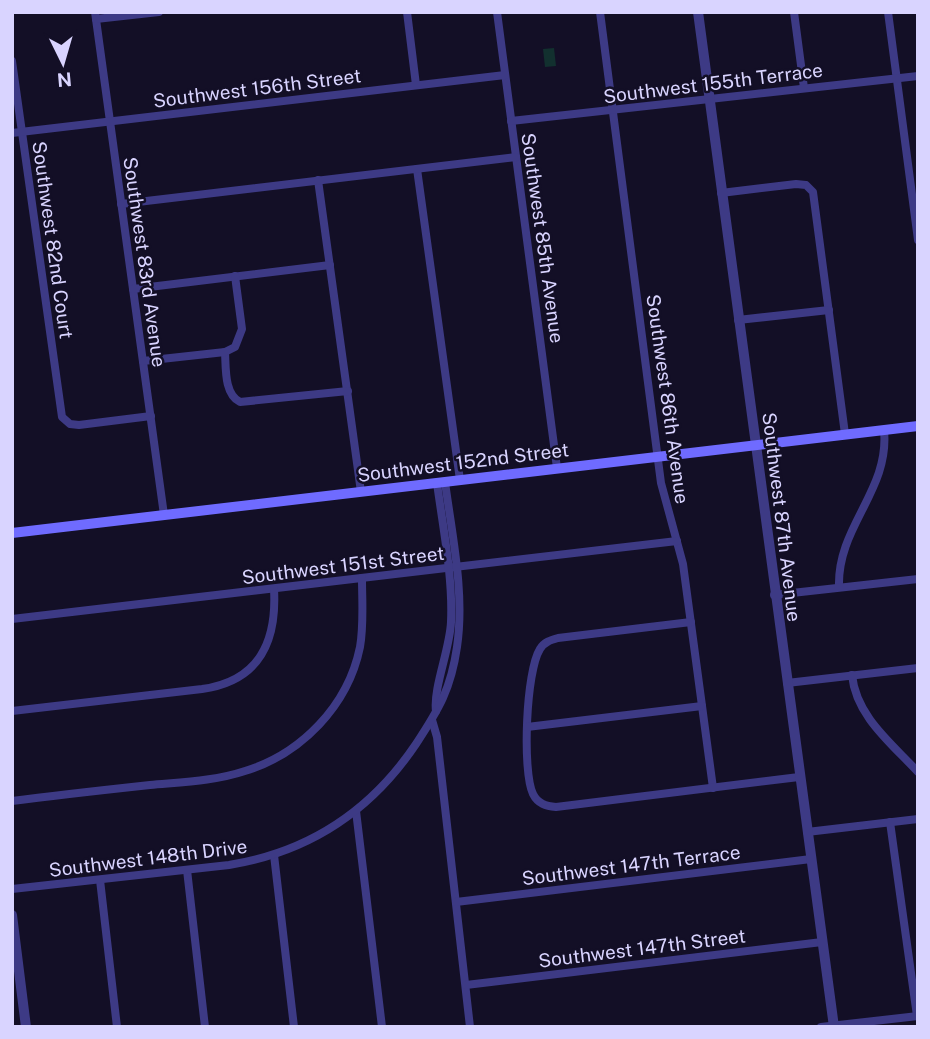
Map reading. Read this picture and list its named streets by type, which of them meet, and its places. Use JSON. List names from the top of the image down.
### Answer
{
  "streets": {
    "main road": ["Southwest 152nd Street"],
    "street": [
      "Southwest 155th Terrace",
      "Southwest 156th Street",
      "Southwest 85th Avenue",
      "Southwest 82nd Court",
      "Southwest 83rd Avenue",
      "Southwest 86th Avenue",
      "Southwest 87th Avenue",
      "Southwest 151st Street",
      "Southwest 148th Drive",
      "Southwest 147th Terrace",
      "Southwest 147th Street"
    ]
  },
  "crossings": [
    ["Southwest 155th Terrace", "Southwest 85th Avenue"],
    ["Southwest 155th Terrace", "Southwest 86th Avenue"],
    ["Southwest 155th Terrace", "Southwest 87th Avenue"],
    ["Southwest 156th Street", "Southwest 85th Avenue"],
    ["Southwest 156th Street", "Southwest 82nd Court"],
    ["Southwest 156th Street", "Southwest 83rd Avenue"],
    ["Southwest 85th Avenue", "Southwest 152nd Street"],
    ["Southwest 82nd Court", "Southwest 83rd Avenue"],
    ["Southwest 83rd Avenue", "Southwest 152nd Street"],
    ["Southwest 86th Avenue", "Southwest 152nd Street"],
    ["Southwest 86th Avenue", "Southwest 151st Street"],
    ["Southwest 152nd Street", "Southwest 87th Avenue"],
    ["Southwest 152nd Street", "Southwest 148th Drive"],
    ["Southwest 87th Avenue", "Southwest 147th Terrace"],
    ["Southwest 87th Avenue", "Southwest 147th Street"],
    ["Southwest 151st Street", "Southwest 148th Drive"]
  ],
  "north": "bottom"
}
